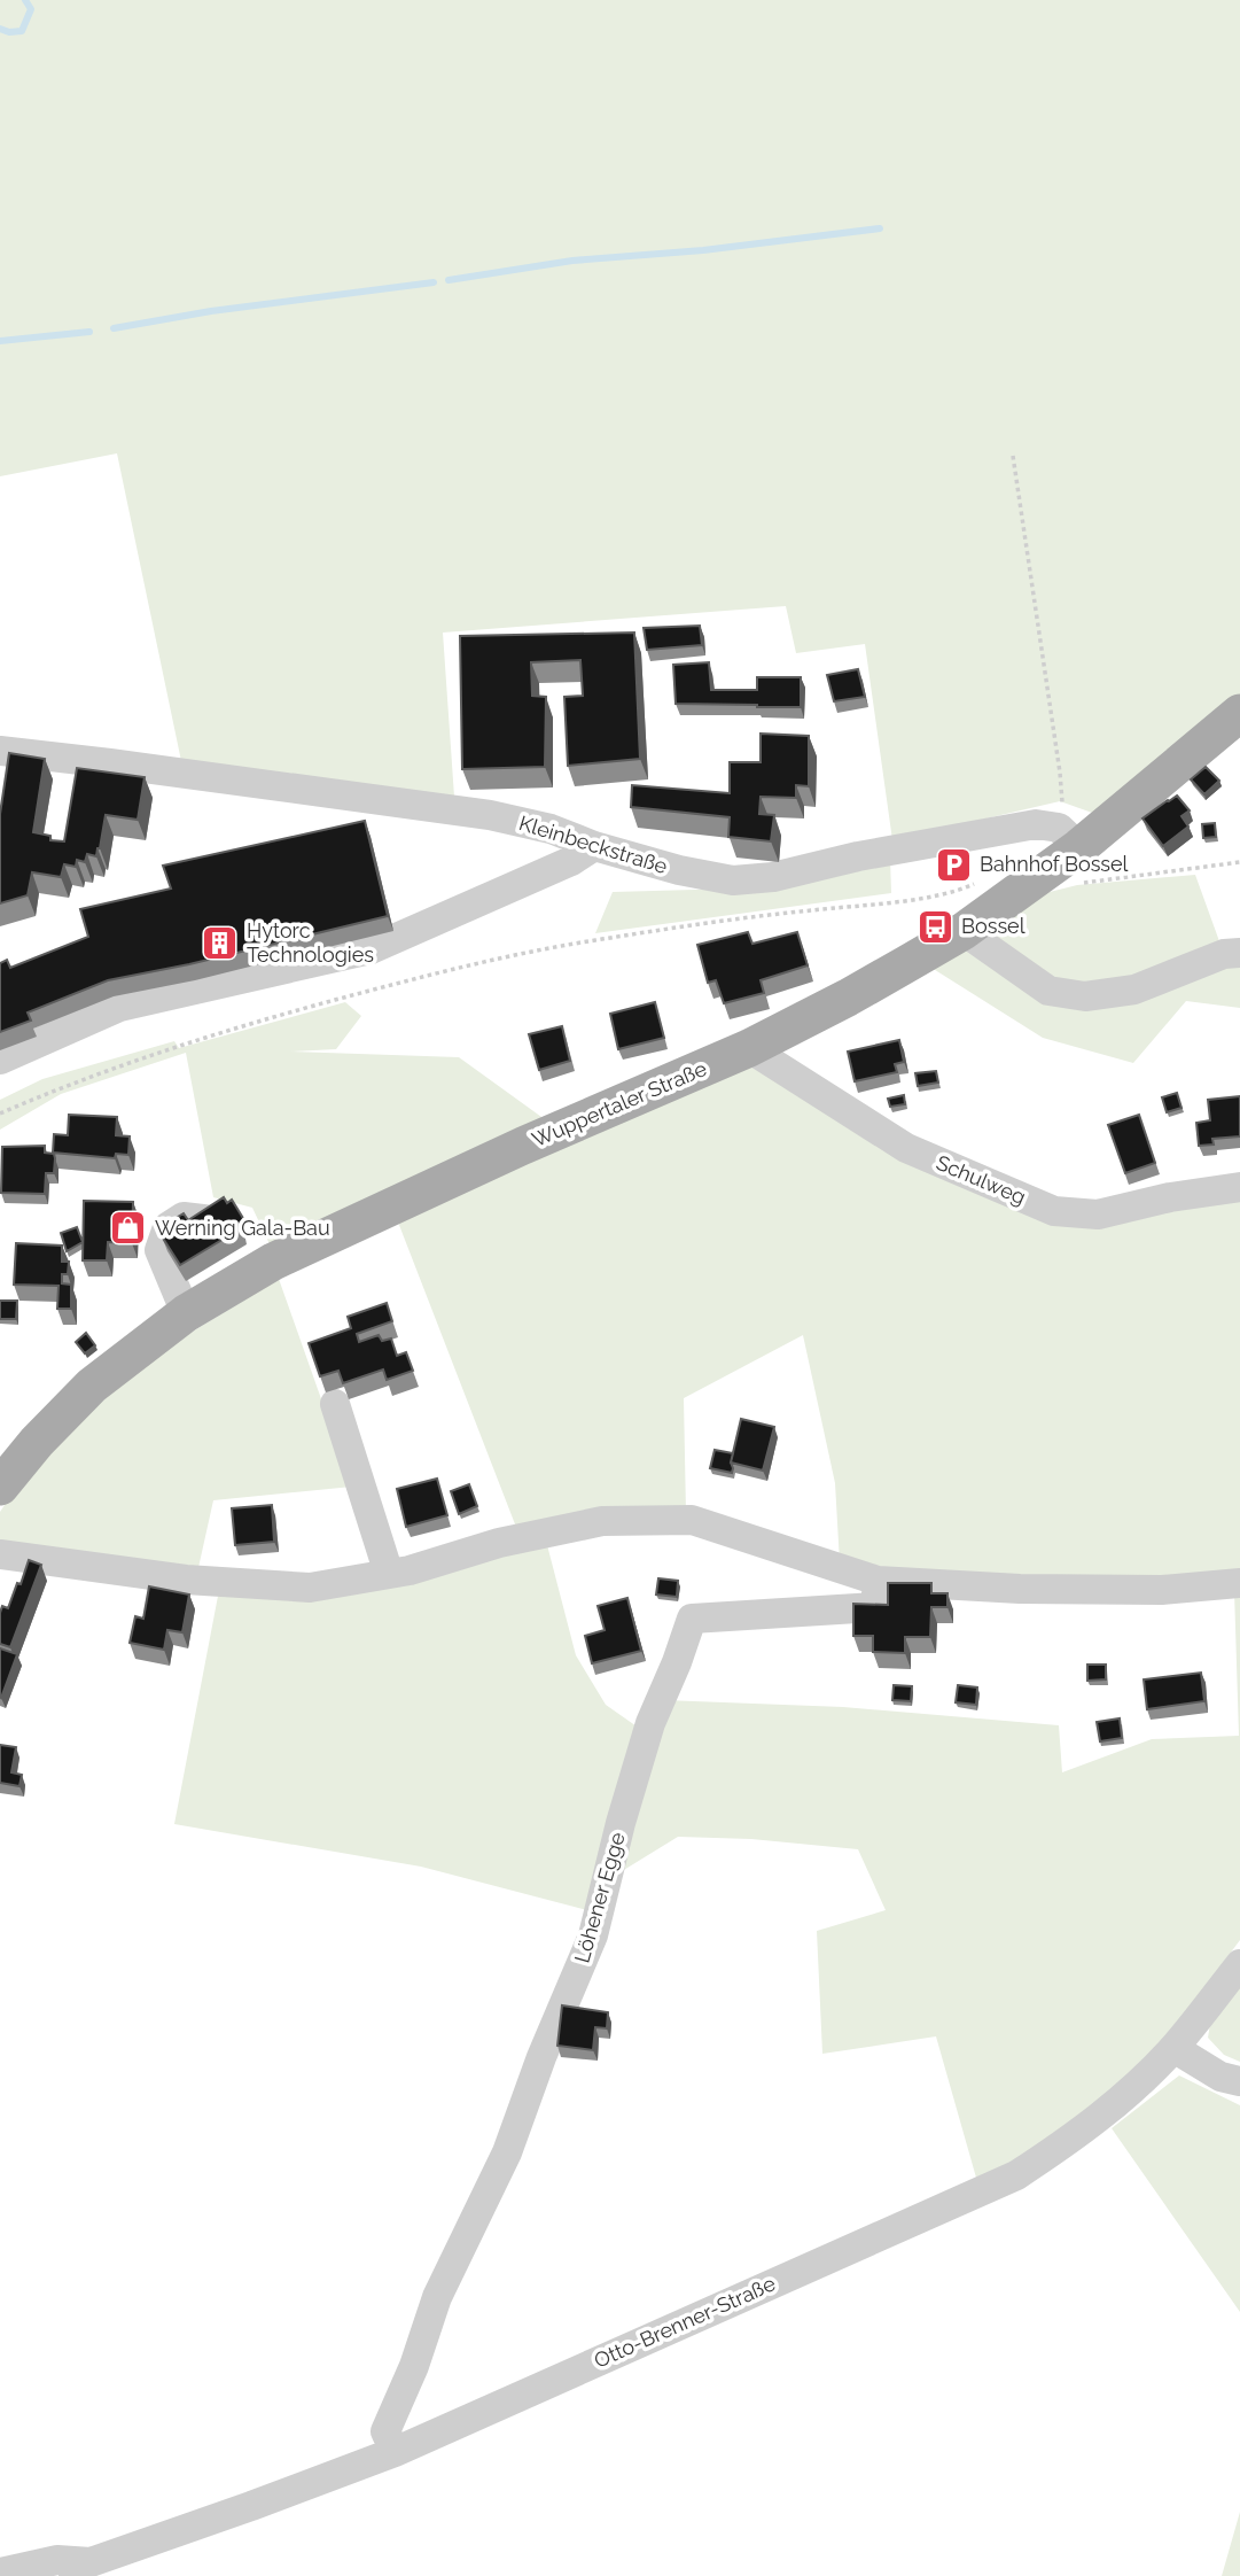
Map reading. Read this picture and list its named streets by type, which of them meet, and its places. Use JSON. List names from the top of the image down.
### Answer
{
  "streets": {
    "main road": ["Wuppertaler Straße"],
    "street": [
      "Kleinbeckstraße",
      "Schulweg",
      "Löhener Egge",
      "Otto-Brenner-Straße"
    ]
  },
  "crossings": [
    ["Kleinbeckstraße", "Wuppertaler Straße"],
    ["Wuppertaler Straße", "Schulweg"],
    ["Löhener Egge", "Otto-Brenner-Straße"]
  ],
  "places": {
    "parking": ["Bahnhof Bossel"],
    "bus stop": ["Bossel"],
    "building": ["Hytorc Technologies"],
    "shop": ["Werning Gala-Bau"]
  }
}
